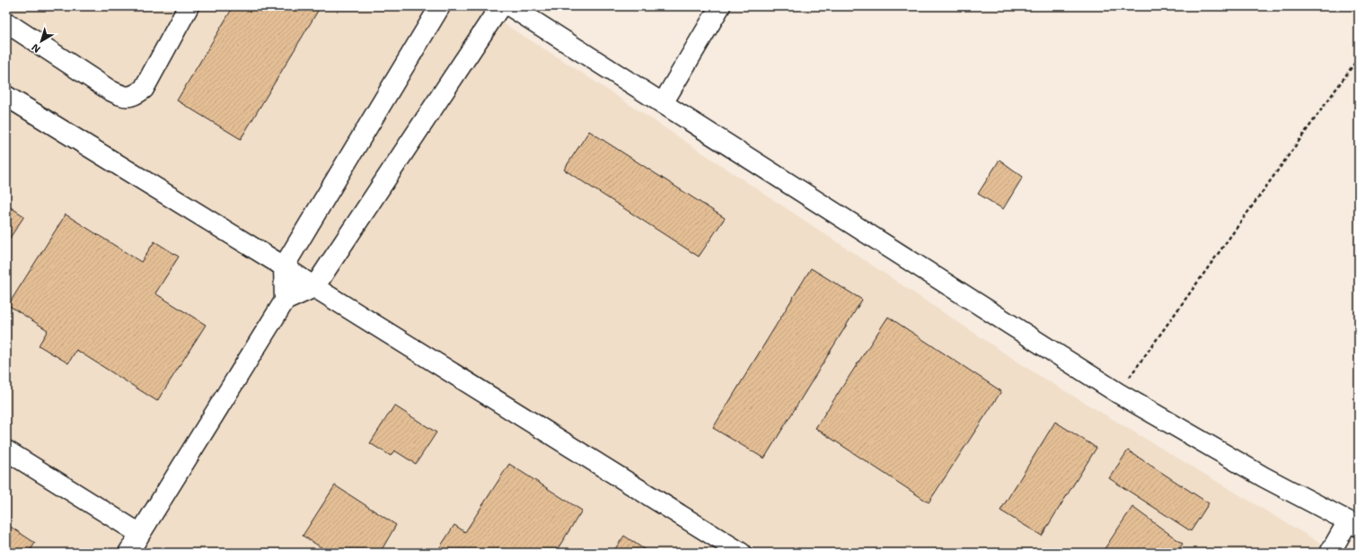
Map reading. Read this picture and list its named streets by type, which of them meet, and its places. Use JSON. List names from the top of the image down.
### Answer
{
  "north": "bottom left"
}
